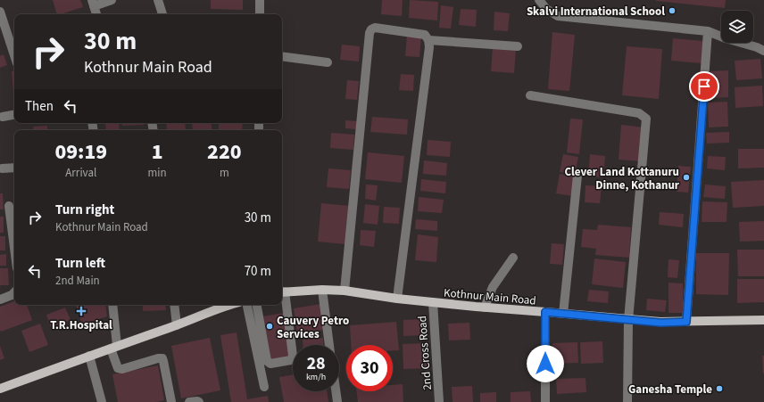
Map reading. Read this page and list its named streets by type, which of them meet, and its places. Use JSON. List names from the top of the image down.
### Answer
{
  "streets": {
    "main road": ["Kothnur Main Road"],
    "street": ["2nd Cross Road"]
  },
  "crossings": [
    ["Kothnur Main Road", "2nd Cross Road"]
  ],
  "places": {
    "other": [
      "Skalvi International School",
      "Clever Land Kottanuru Dinne, Kothanur",
      "Cauvery Petro Services",
      "Ganesha Temple"
    ],
    "health": ["T.R.Hospital"]
  },
  "page": {
    "turn": ["30 m", "Kothnur Main Road"],
    "then": "Then",
    "eta": [
      "09:19",
      "Arrival",
      "1",
      "min",
      "220",
      "m"
    ],
    "list": [
      {
        "name": "Turn right",
        "note": "Kothnur Main Road",
        "value": "30 m"
      },
      {
        "name": "Turn left",
        "note": "2nd Main",
        "value": "70 m"
      }
    ],
    "speed": "28 km/h",
    "limit": "30"
  }
}
